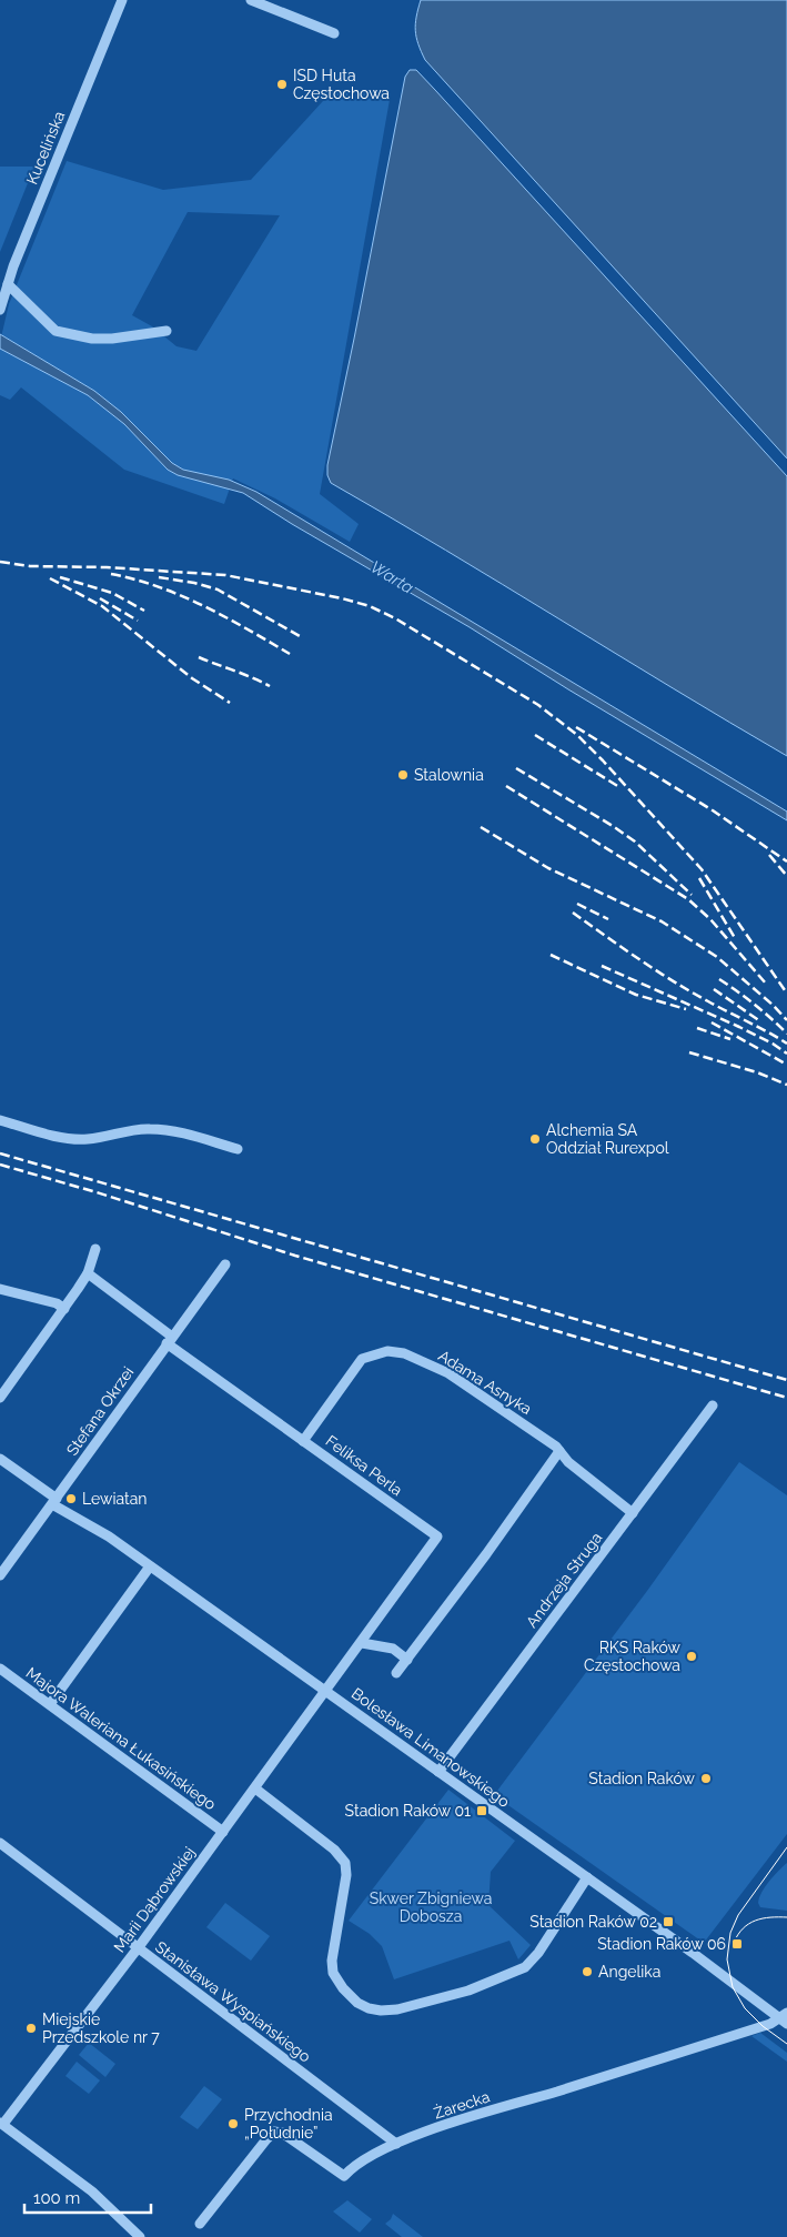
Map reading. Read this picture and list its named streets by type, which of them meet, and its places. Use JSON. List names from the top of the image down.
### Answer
{
  "streets": {
    "street": [
      "Kucelińska",
      "Adama Asnyka",
      "Stefana Okrzei",
      "Feliksa Perla",
      "Andrzeja Struga",
      "Majora Waleriana Łukasińskiego",
      "Bolesława Limanowskiego",
      "Marii Dąbrowskiej",
      "Stanisława Wyspiańskiego",
      "Żarecka"
    ]
  },
  "crossings": [
    ["Adama Asnyka", "Feliksa Perla"],
    ["Adama Asnyka", "Andrzeja Struga"],
    ["Stefana Okrzei", "Feliksa Perla"],
    ["Stefana Okrzei", "Bolesława Limanowskiego"],
    ["Feliksa Perla", "Bolesława Limanowskiego"],
    ["Feliksa Perla", "Marii Dąbrowskiej"],
    ["Andrzeja Struga", "Bolesława Limanowskiego"],
    ["Majora Waleriana Łukasińskiego", "Marii Dąbrowskiej"],
    ["Bolesława Limanowskiego", "Marii Dąbrowskiej"],
    ["Bolesława Limanowskiego", "Żarecka"],
    ["Marii Dąbrowskiej", "Stanisława Wyspiańskiego"],
    ["Stanisława Wyspiańskiego", "Żarecka"]
  ],
  "water": ["Warta"],
  "parks": ["Skwer Zbigniewa Dobosza"],
  "places": {
    "other": [
      "ISD Huta Częstochowa",
      "Stalownia",
      "Alchemia SA Oddział Rurexpol",
      "Lewiatan",
      "RKS Raków Częstochowa",
      "Stadion Raków",
      "Angelika",
      "Miejskie Przedszkole nr 7",
      "Przychodnia „Południe”"
    ],
    "transit": ["Stadion Raków 01", "Stadion Raków 02", "Stadion Raków 06"]
  },
  "scale_bar": "100 m"
}
